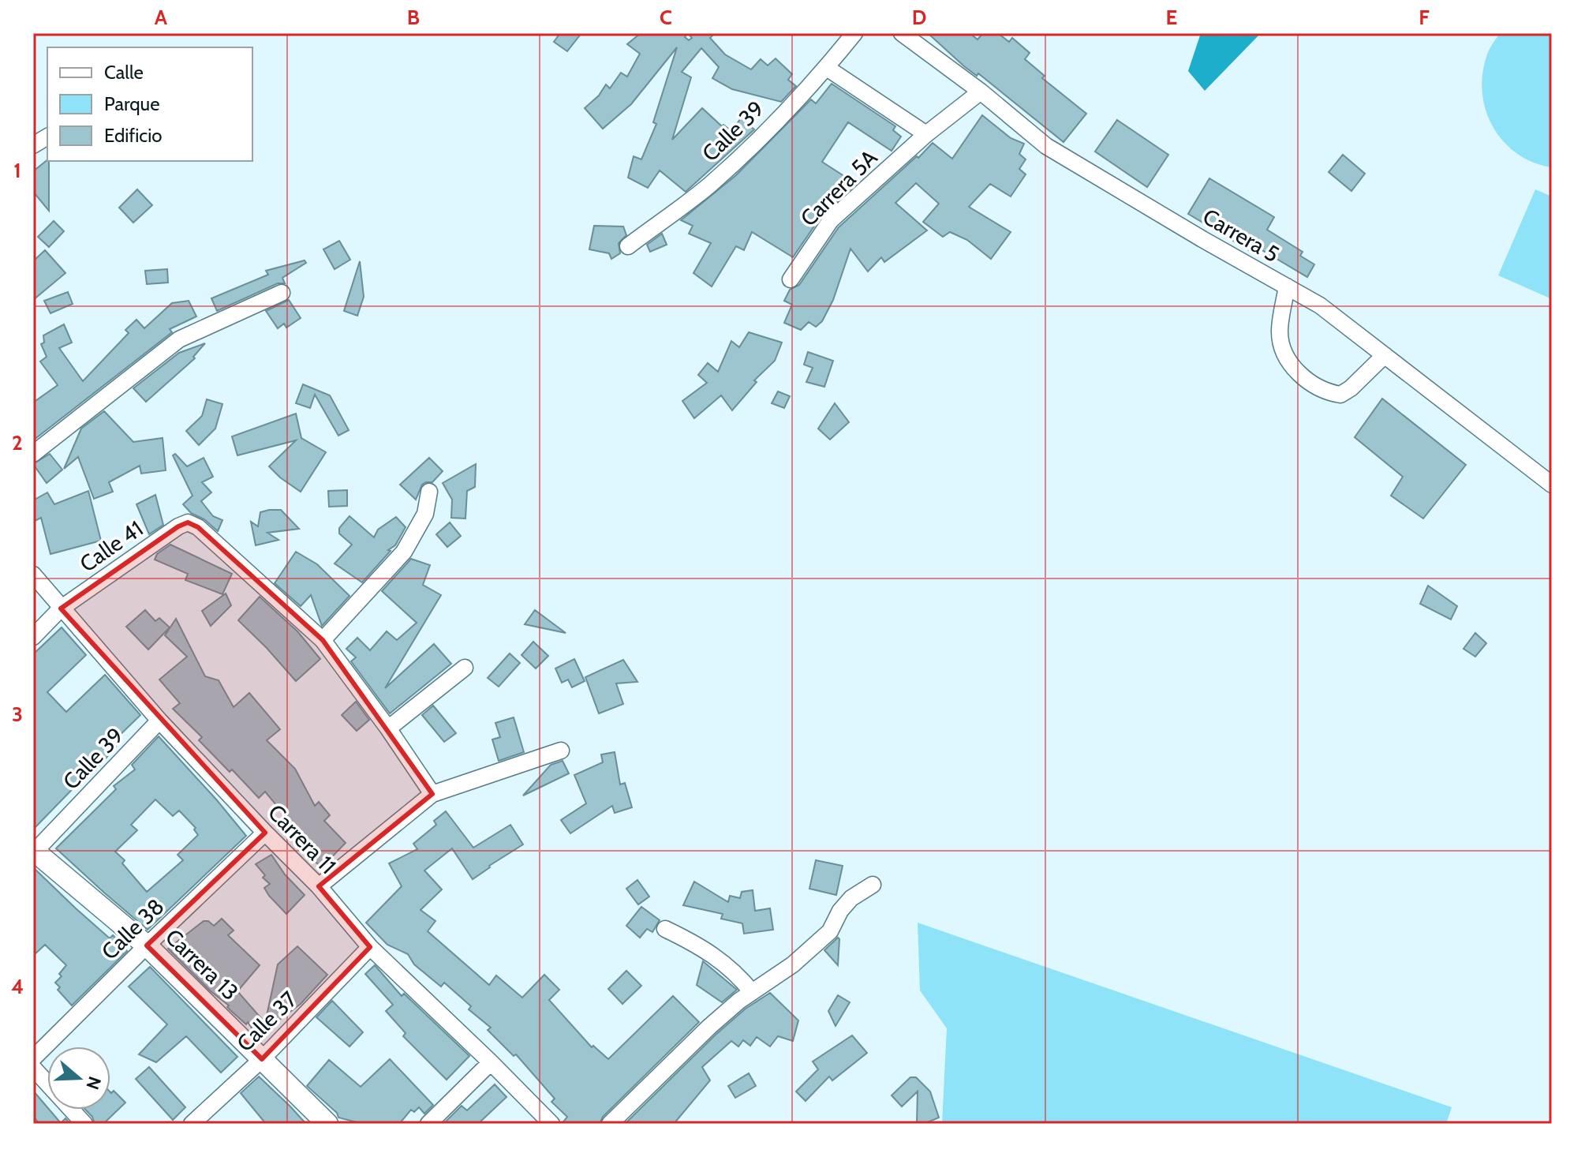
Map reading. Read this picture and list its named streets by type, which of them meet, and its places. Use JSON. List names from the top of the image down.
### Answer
{
  "streets": {
    "street": [
      "Calle 39",
      "Carrera 5A",
      "Carrera 5",
      "Calle 41",
      "Carrera 11",
      "Calle 38",
      "Carrera 13",
      "Calle 37"
    ]
  },
  "crossings": [
    ["Calle 39", "Carrera 11"],
    ["Calle 39", "Carrera 13"],
    ["Carrera 5A", "Carrera 5"],
    ["Calle 41", "Carrera 11"],
    ["Carrera 11", "Calle 38"],
    ["Carrera 11", "Calle 37"],
    ["Calle 38", "Carrera 13"],
    ["Carrera 13", "Calle 37"]
  ],
  "legend": ["Calle", "Parque", "Edificio"],
  "north": "right",
  "grid": {
    "columns": [
      "A",
      "B",
      "C",
      "D",
      "E",
      "F"
    ],
    "rows": [
      "1",
      "2",
      "3",
      "4"
    ]
  }
}
